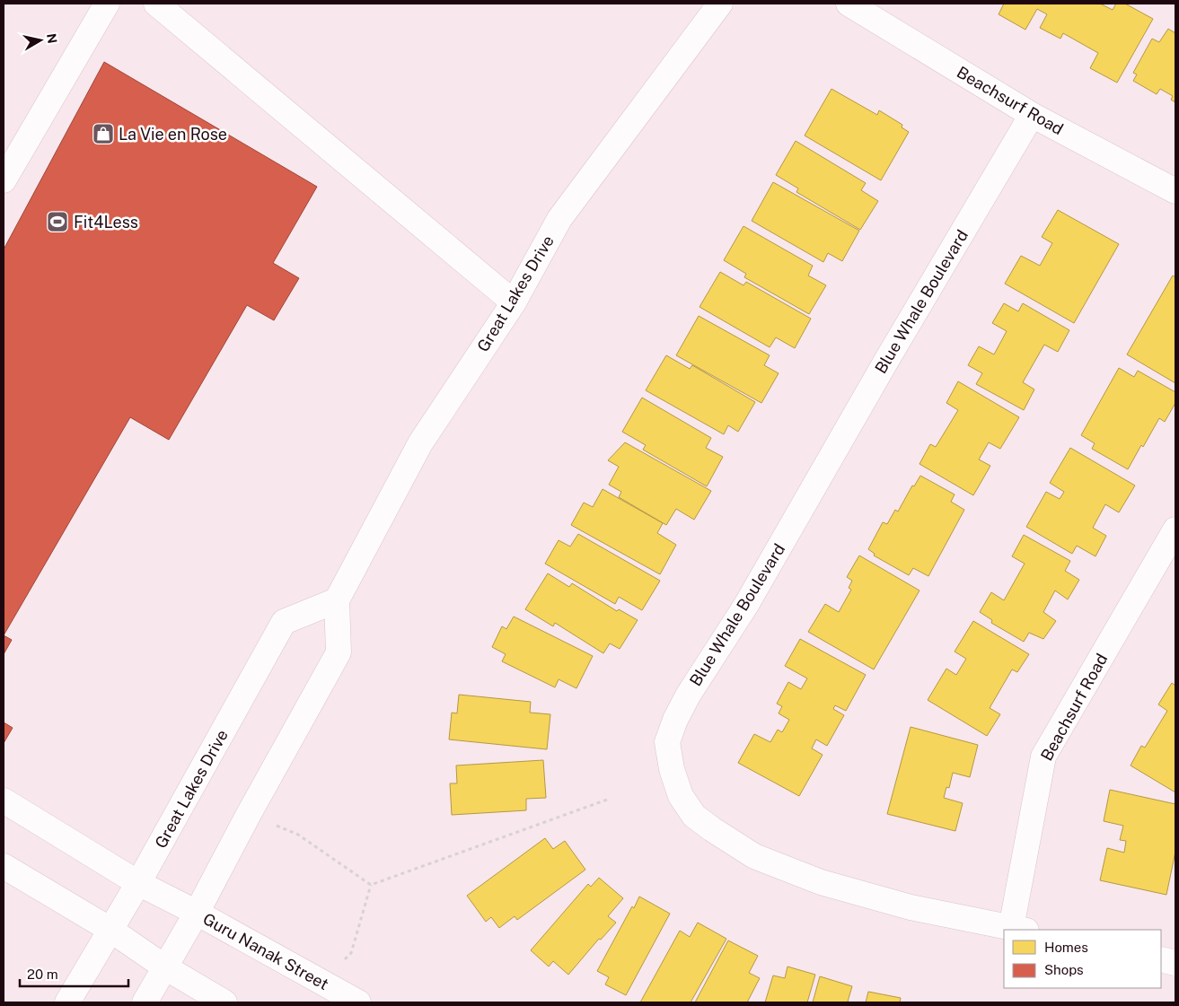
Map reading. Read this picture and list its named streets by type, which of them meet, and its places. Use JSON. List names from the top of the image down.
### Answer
{
  "streets": {
    "street": [
      "Beachsurf Road",
      "Great Lakes Drive",
      "Blue Whale Boulevard",
      "Guru Nanak Street"
    ]
  },
  "crossings": [
    ["Beachsurf Road", "Blue Whale Boulevard"],
    ["Great Lakes Drive", "Guru Nanak Street"]
  ],
  "places": {
    "shop": ["La Vie en Rose"],
    "sports": ["Fit4Less"]
  },
  "legend": ["Homes", "Shops"],
  "scale_bar": "20 m",
  "north": "right"
}
